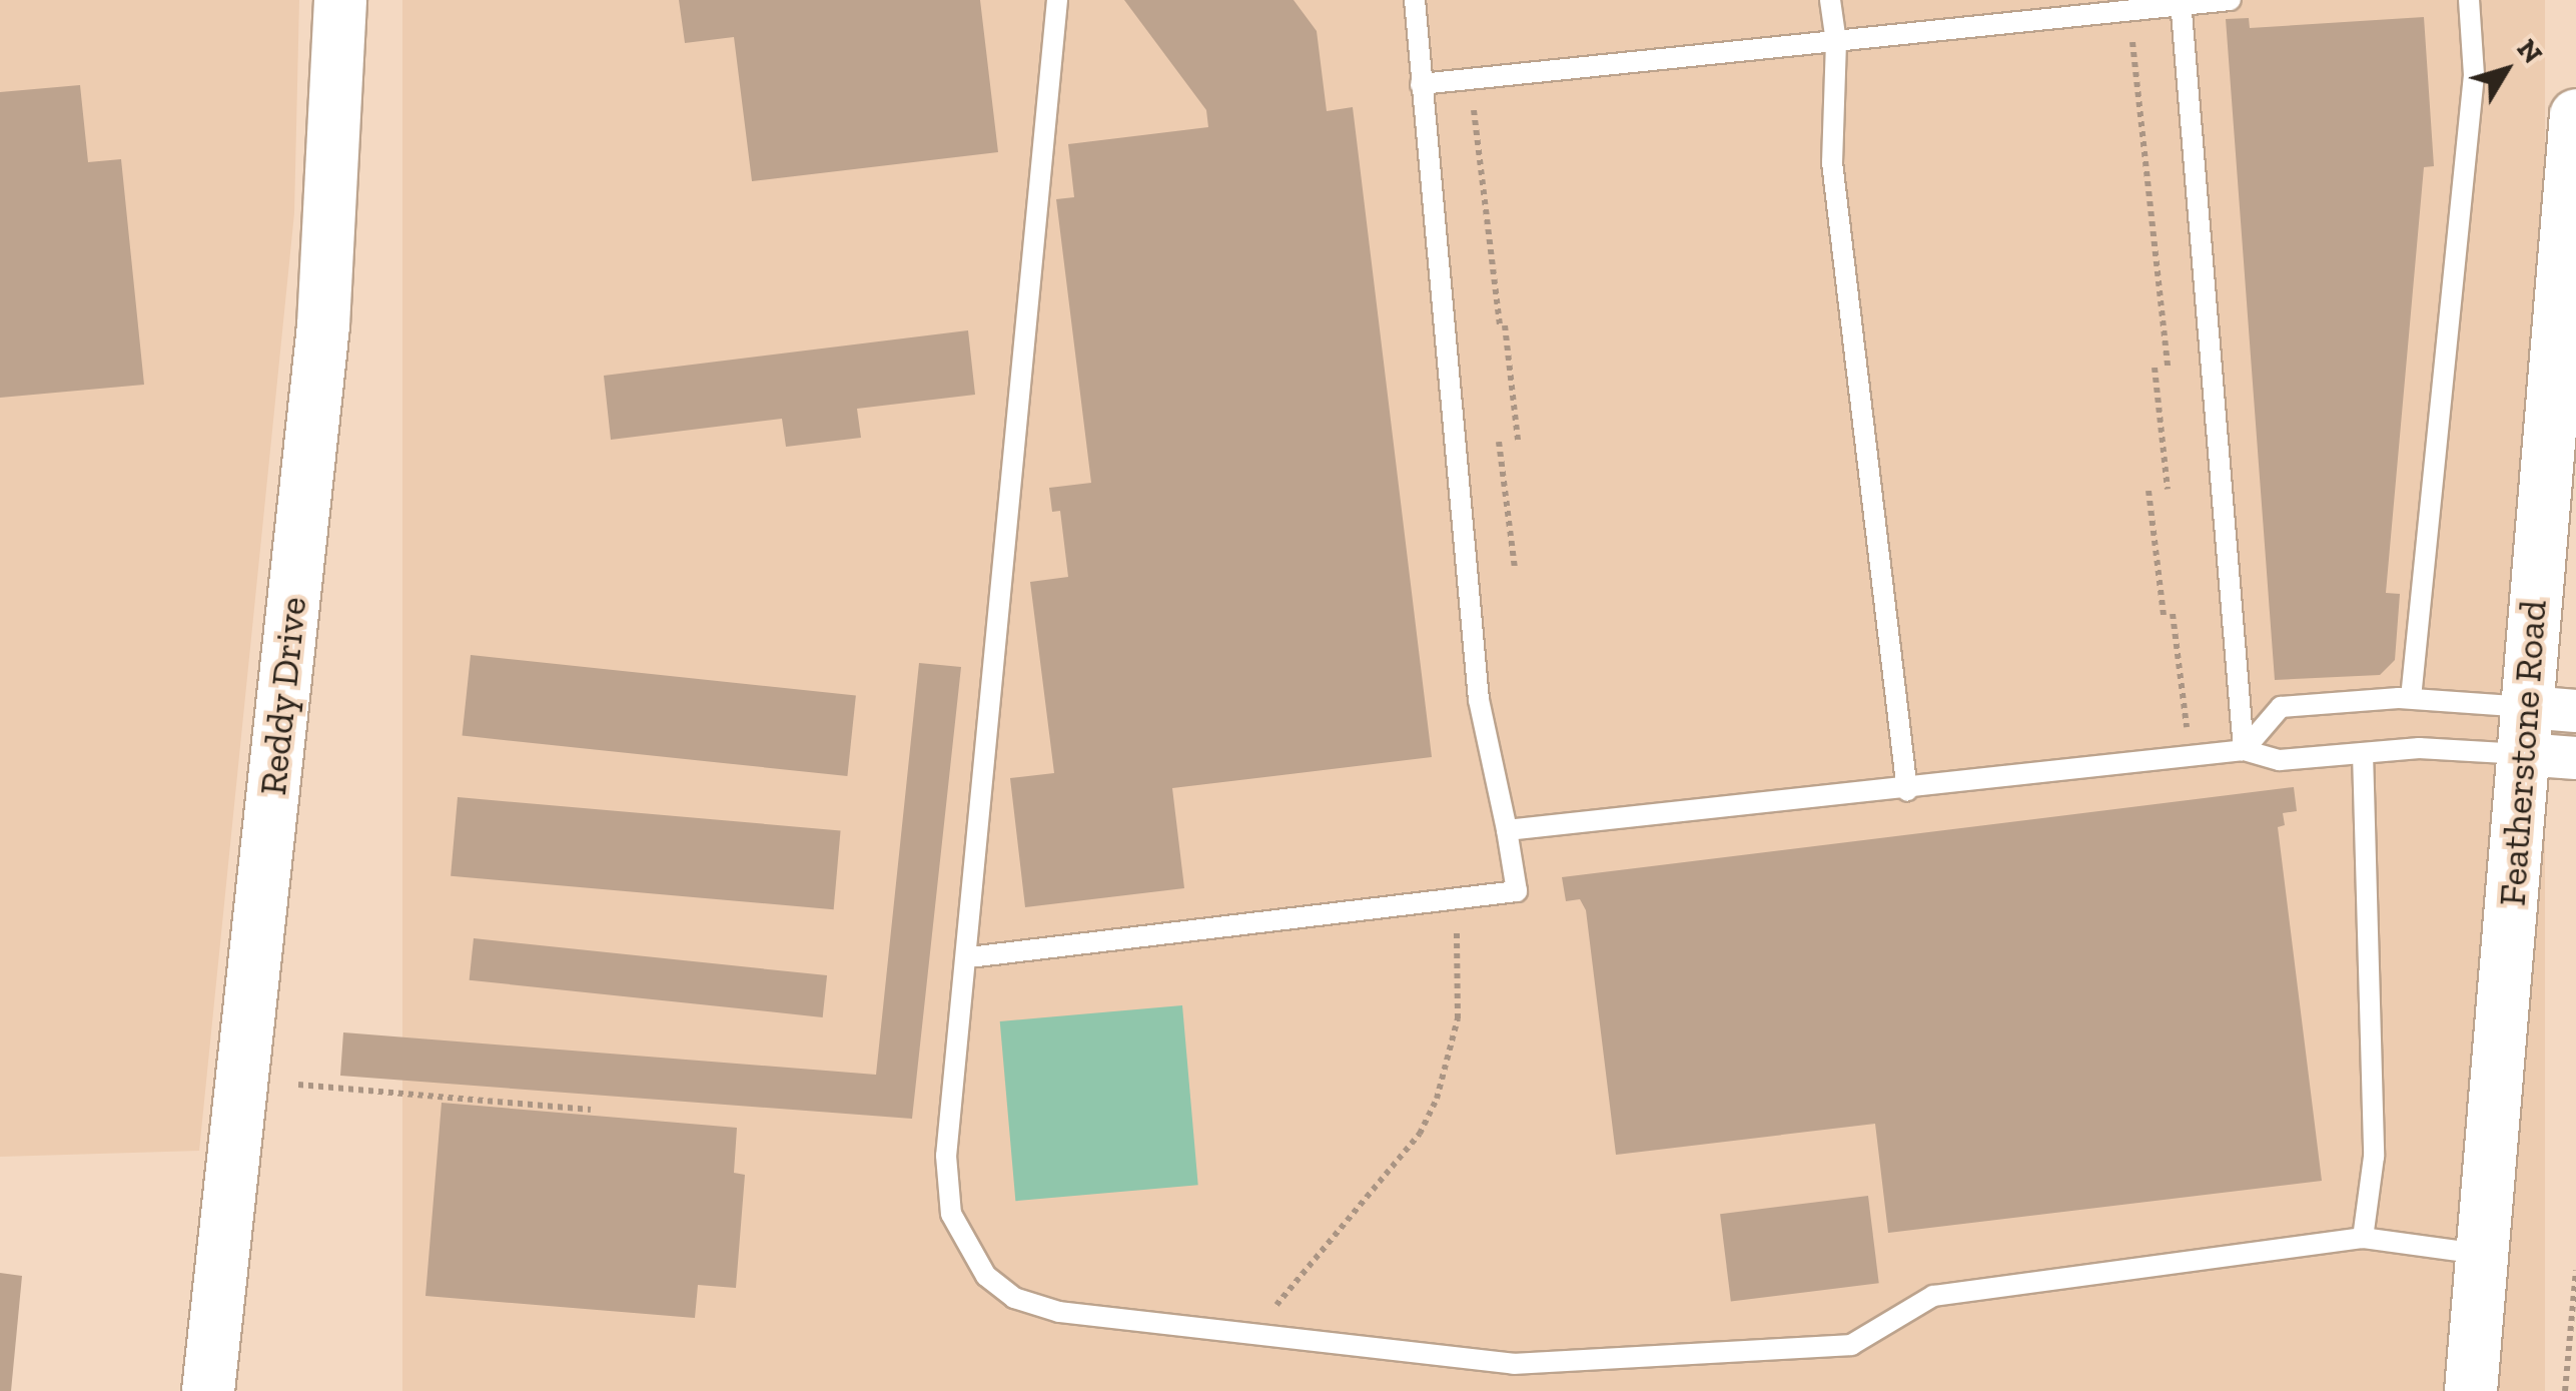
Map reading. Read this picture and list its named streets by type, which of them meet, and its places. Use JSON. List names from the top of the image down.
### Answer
{
  "streets": {
    "street": ["Reddy Drive", "Featherstone Road"]
  },
  "north": "top right"
}
